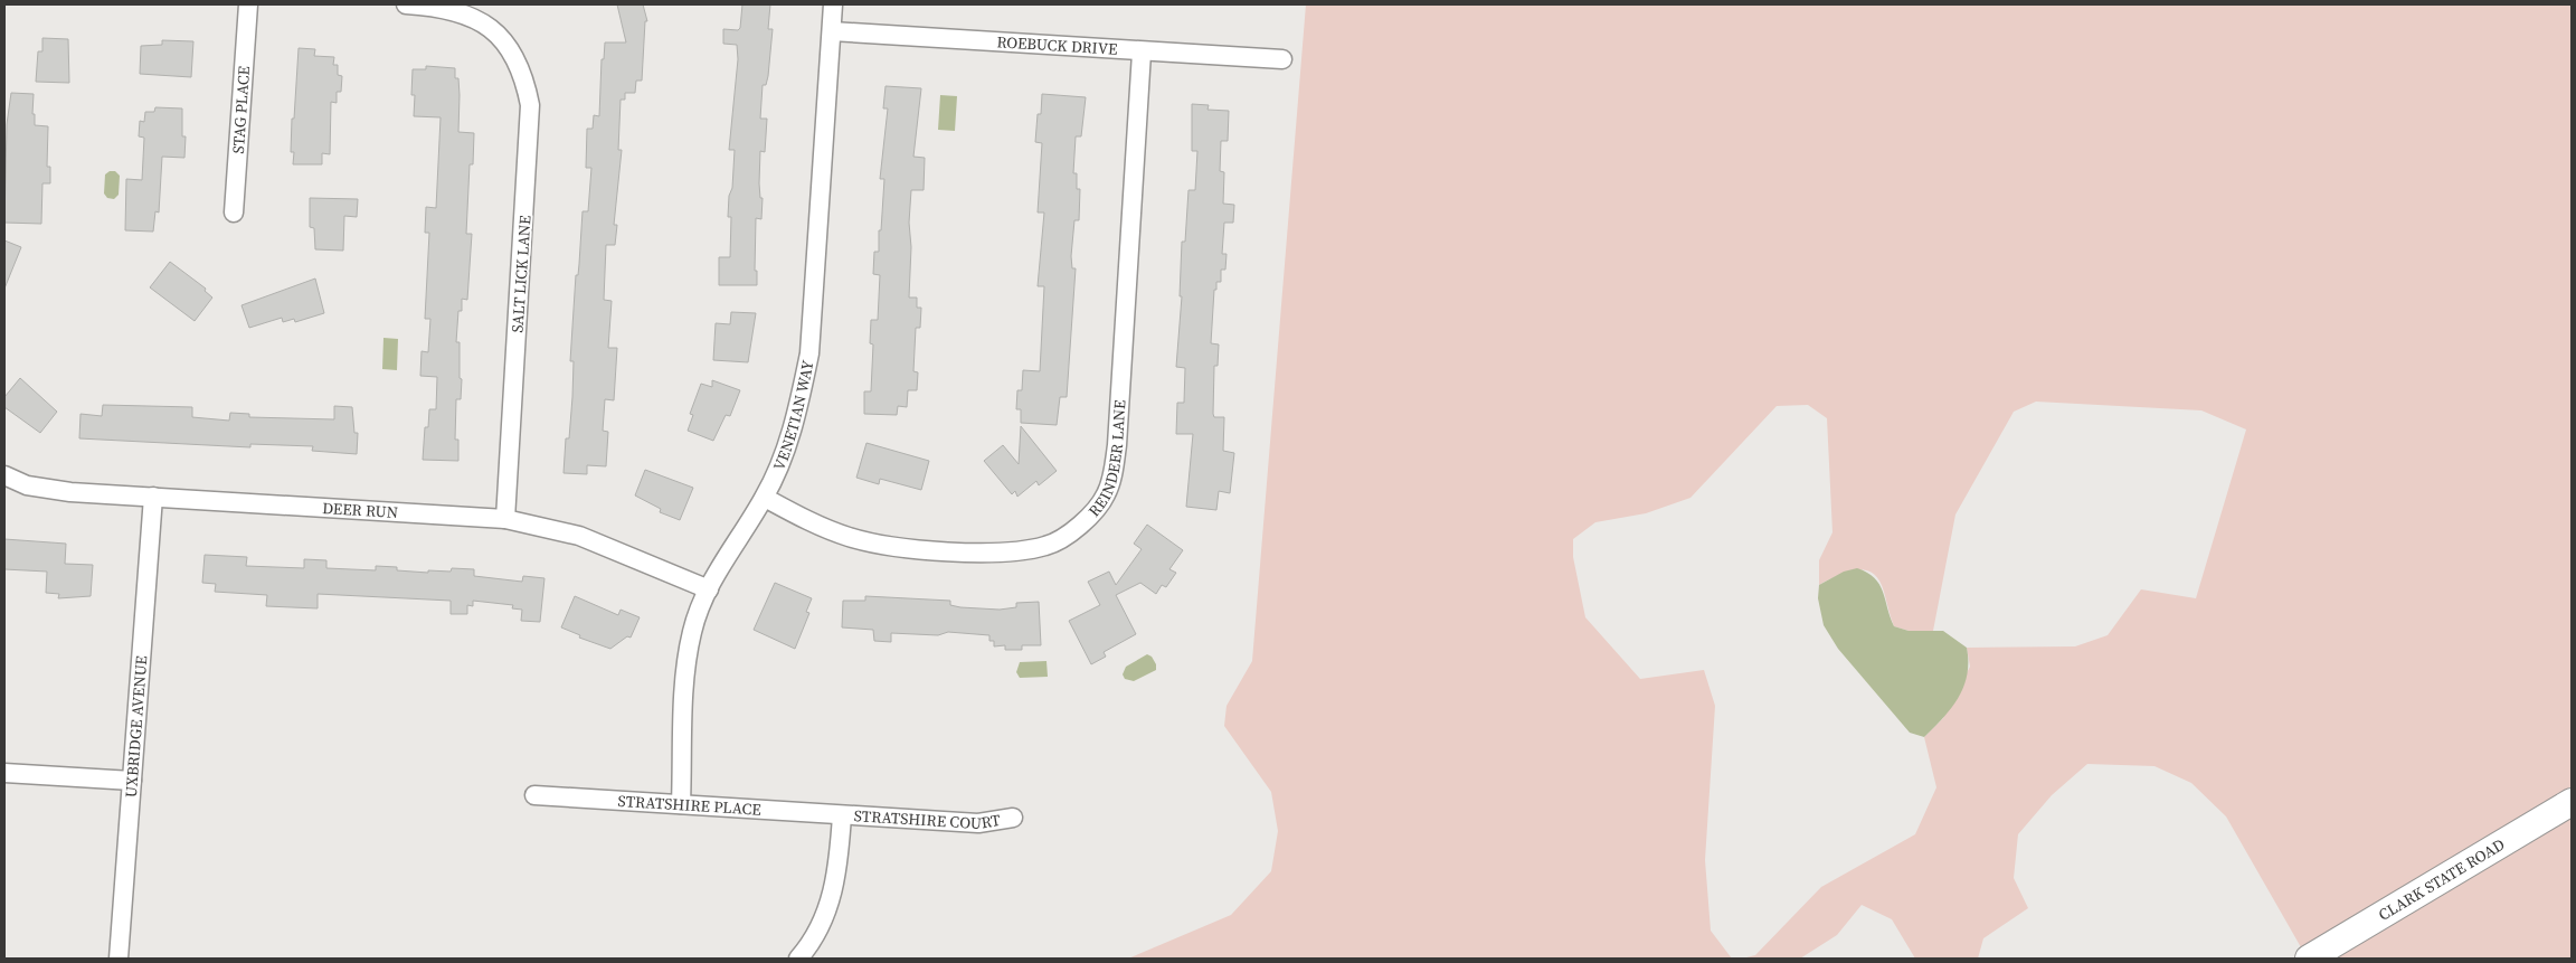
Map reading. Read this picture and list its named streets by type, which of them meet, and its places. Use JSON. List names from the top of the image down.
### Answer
{
  "streets": {
    "main road": ["CLARK STATE ROAD"],
    "street": [
      "ROEBUCK DRIVE",
      "STAG PLACE",
      "SALT LICK LANE",
      "VENETIAN WAY",
      "REINDEER LANE",
      "DEER RUN",
      "UXBRIDGE AVENUE",
      "STRATSHIRE PLACE",
      "STRATSHIRE COURT"
    ]
  },
  "crossings": [
    ["ROEBUCK DRIVE", "VENETIAN WAY"],
    ["ROEBUCK DRIVE", "REINDEER LANE"],
    ["SALT LICK LANE", "DEER RUN"],
    ["VENETIAN WAY", "REINDEER LANE"],
    ["VENETIAN WAY", "DEER RUN"],
    ["VENETIAN WAY", "STRATSHIRE PLACE"],
    ["DEER RUN", "UXBRIDGE AVENUE"],
    ["STRATSHIRE PLACE", "STRATSHIRE COURT"]
  ]
}
